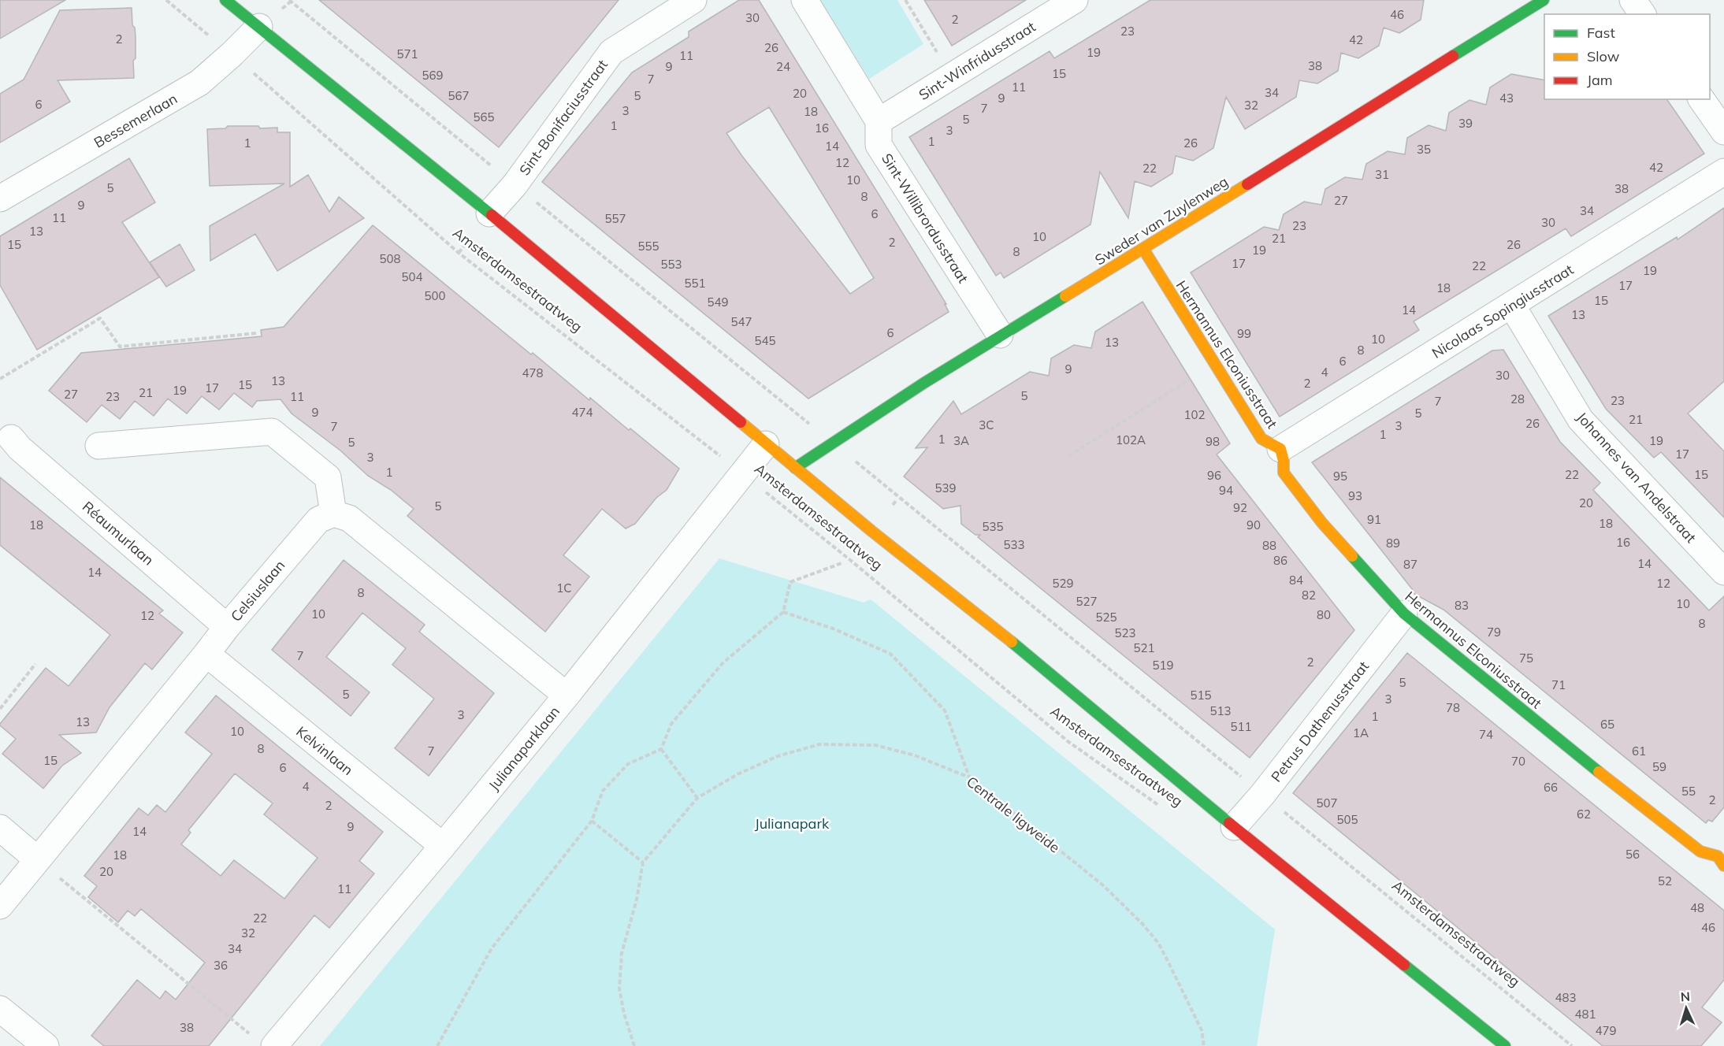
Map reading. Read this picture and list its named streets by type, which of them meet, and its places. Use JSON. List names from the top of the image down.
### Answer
{
  "streets": {
    "street": [
      "Sint-Winfridusstraat",
      "Sint-Bonifaciusstraat",
      "Bessemerlaan",
      "Sint-Willibrordusstraat",
      "Sweder van Zuylenweg",
      "Amsterdamsestraatweg",
      "Nicolaas Sopingiusstraat",
      "Hermannus Elconiusstraat",
      "Johannes van Andelstraat",
      "Réaumurlaan",
      "Celsiuslaan",
      "Petrus Dathenusstraat",
      "Julianaparklaan",
      "Kelvinlaan"
    ],
    "path": ["Centrale ligweide"]
  },
  "crossings": [
    ["Sint-Winfridusstraat", "Sint-Willibrordusstraat"],
    ["Sint-Bonifaciusstraat", "Amsterdamsestraatweg"],
    ["Bessemerlaan", "Amsterdamsestraatweg"],
    ["Sint-Willibrordusstraat", "Sweder van Zuylenweg"],
    ["Sweder van Zuylenweg", "Amsterdamsestraatweg"],
    ["Sweder van Zuylenweg", "Hermannus Elconiusstraat"],
    ["Amsterdamsestraatweg", "Petrus Dathenusstraat"],
    ["Amsterdamsestraatweg", "Julianaparklaan"],
    ["Nicolaas Sopingiusstraat", "Hermannus Elconiusstraat"],
    ["Nicolaas Sopingiusstraat", "Johannes van Andelstraat"],
    ["Hermannus Elconiusstraat", "Petrus Dathenusstraat"],
    ["Réaumurlaan", "Celsiuslaan"],
    ["Celsiuslaan", "Kelvinlaan"],
    ["Julianaparklaan", "Kelvinlaan"]
  ],
  "parks": ["Julianapark"],
  "house_numbers": [
    "46",
    "30",
    "2",
    "23",
    "2",
    "42",
    "26",
    "19",
    "571",
    "11",
    "38",
    "9",
    "24",
    "15",
    "569",
    "7",
    "11",
    "34",
    "20",
    "567",
    "5",
    "9",
    "43",
    "6",
    "32",
    "7",
    "3",
    "18",
    "565",
    "5",
    "39",
    "1",
    "16",
    "3",
    "1",
    "1",
    "26",
    "14",
    "35",
    "12",
    "42",
    "22",
    "31",
    "10",
    "5",
    "38",
    "8",
    "27",
    "9",
    "34",
    "6",
    "11",
    "557",
    "30",
    "23",
    "13",
    "10",
    "21",
    "2",
    "15",
    "26",
    "555",
    "19",
    "8",
    "508",
    "17",
    "553",
    "22",
    "19",
    "504",
    "551",
    "17",
    "18",
    "500",
    "15",
    "549",
    "14",
    "13",
    "547",
    "6",
    "99",
    "10",
    "545",
    "13",
    "8",
    "6",
    "9",
    "4",
    "478",
    "30",
    "13",
    "2",
    "15",
    "17",
    "19",
    "21",
    "27",
    "5",
    "23",
    "11",
    "28",
    "23",
    "7",
    "9",
    "474",
    "5",
    "102",
    "21",
    "26",
    "3C",
    "3",
    "7",
    "1",
    "1",
    "102A",
    "3A",
    "19",
    "98",
    "5",
    "17",
    "3",
    "1",
    "22",
    "15",
    "96",
    "95",
    "539",
    "94",
    "93",
    "20",
    "5",
    "92",
    "91",
    "18",
    "18",
    "90",
    "535",
    "16",
    "89",
    "533",
    "88",
    "86",
    "14",
    "87",
    "14",
    "84",
    "529",
    "12",
    "1C",
    "8",
    "82",
    "527",
    "10",
    "83",
    "10",
    "80",
    "12",
    "525",
    "8",
    "79",
    "523",
    "521",
    "7",
    "75",
    "2",
    "519",
    "5",
    "71",
    "5",
    "515",
    "3",
    "78",
    "513",
    "3",
    "1",
    "13",
    "65",
    "511",
    "10",
    "1A",
    "74",
    "8",
    "7",
    "61",
    "15",
    "70",
    "59",
    "6",
    "4",
    "66",
    "55",
    "2",
    "507",
    "2",
    "62",
    "505",
    "9",
    "14",
    "56",
    "18",
    "20",
    "52",
    "11",
    "48",
    "22",
    "46",
    "32",
    "34",
    "36",
    "483",
    "481",
    "38",
    "479"
  ],
  "legend": ["Fast", "Slow", "Jam"],
  "north": "top"
}
